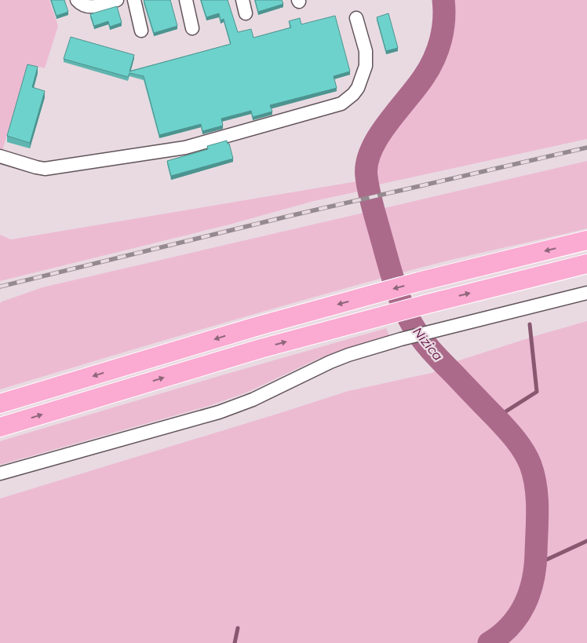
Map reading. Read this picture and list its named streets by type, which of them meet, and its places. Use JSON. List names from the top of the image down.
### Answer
{
  "water": ["Nizica"]
}
